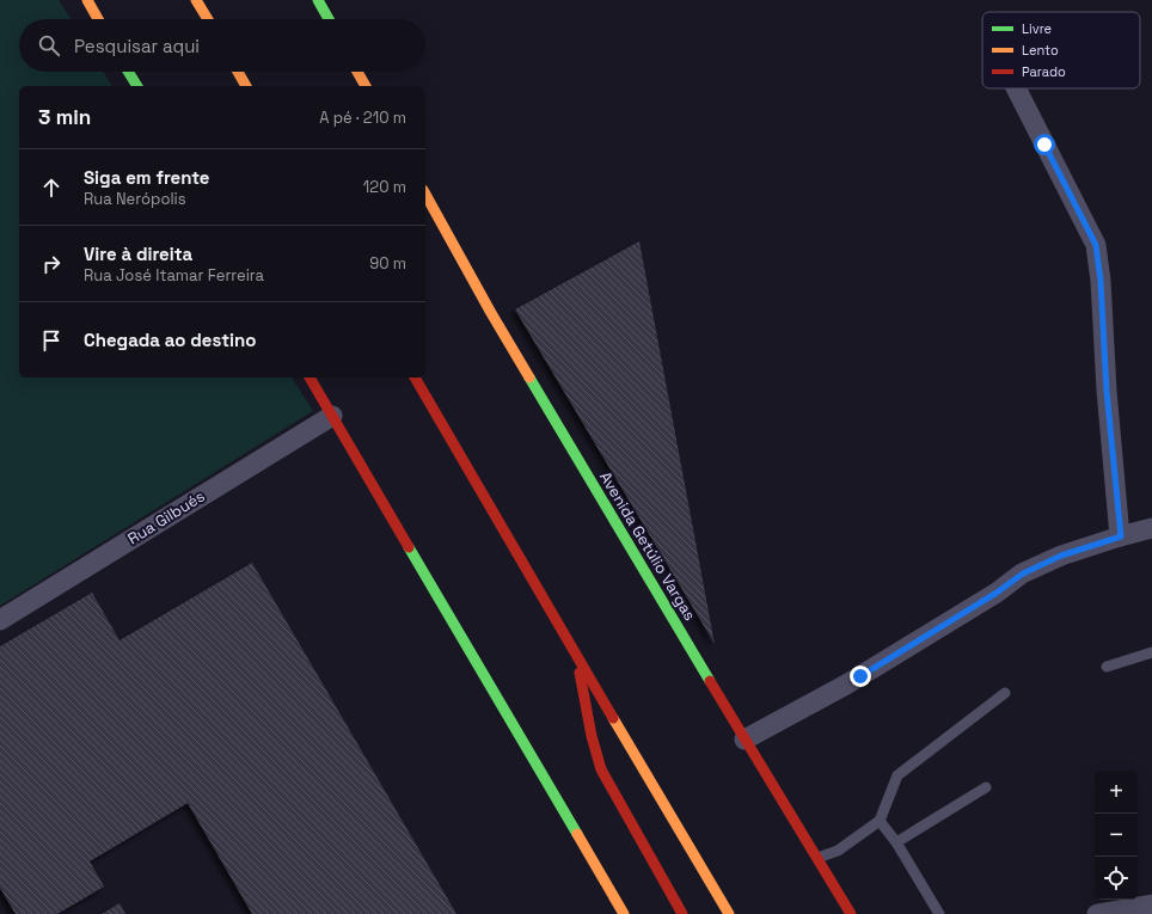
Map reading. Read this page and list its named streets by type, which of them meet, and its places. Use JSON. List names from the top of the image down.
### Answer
{
  "streets": {
    "main road": ["Avenida Getúlio Vargas"],
    "street": ["Rua Gilbués"]
  },
  "legend": ["Livre", "Lento", "Parado"],
  "page": {
    "search": "Pesquisar aqui",
    "heading": ["3 min", "A pé · 210 m"],
    "list": [
      ["Siga em frente", "Rua Nerópolis", "120 m"],
      ["Vire à direita", "Rua José Itamar Ferreira", "90 m"],
      "Chegada ao destino"
    ],
    "map_buttons": ["+", "−"]
  }
}
